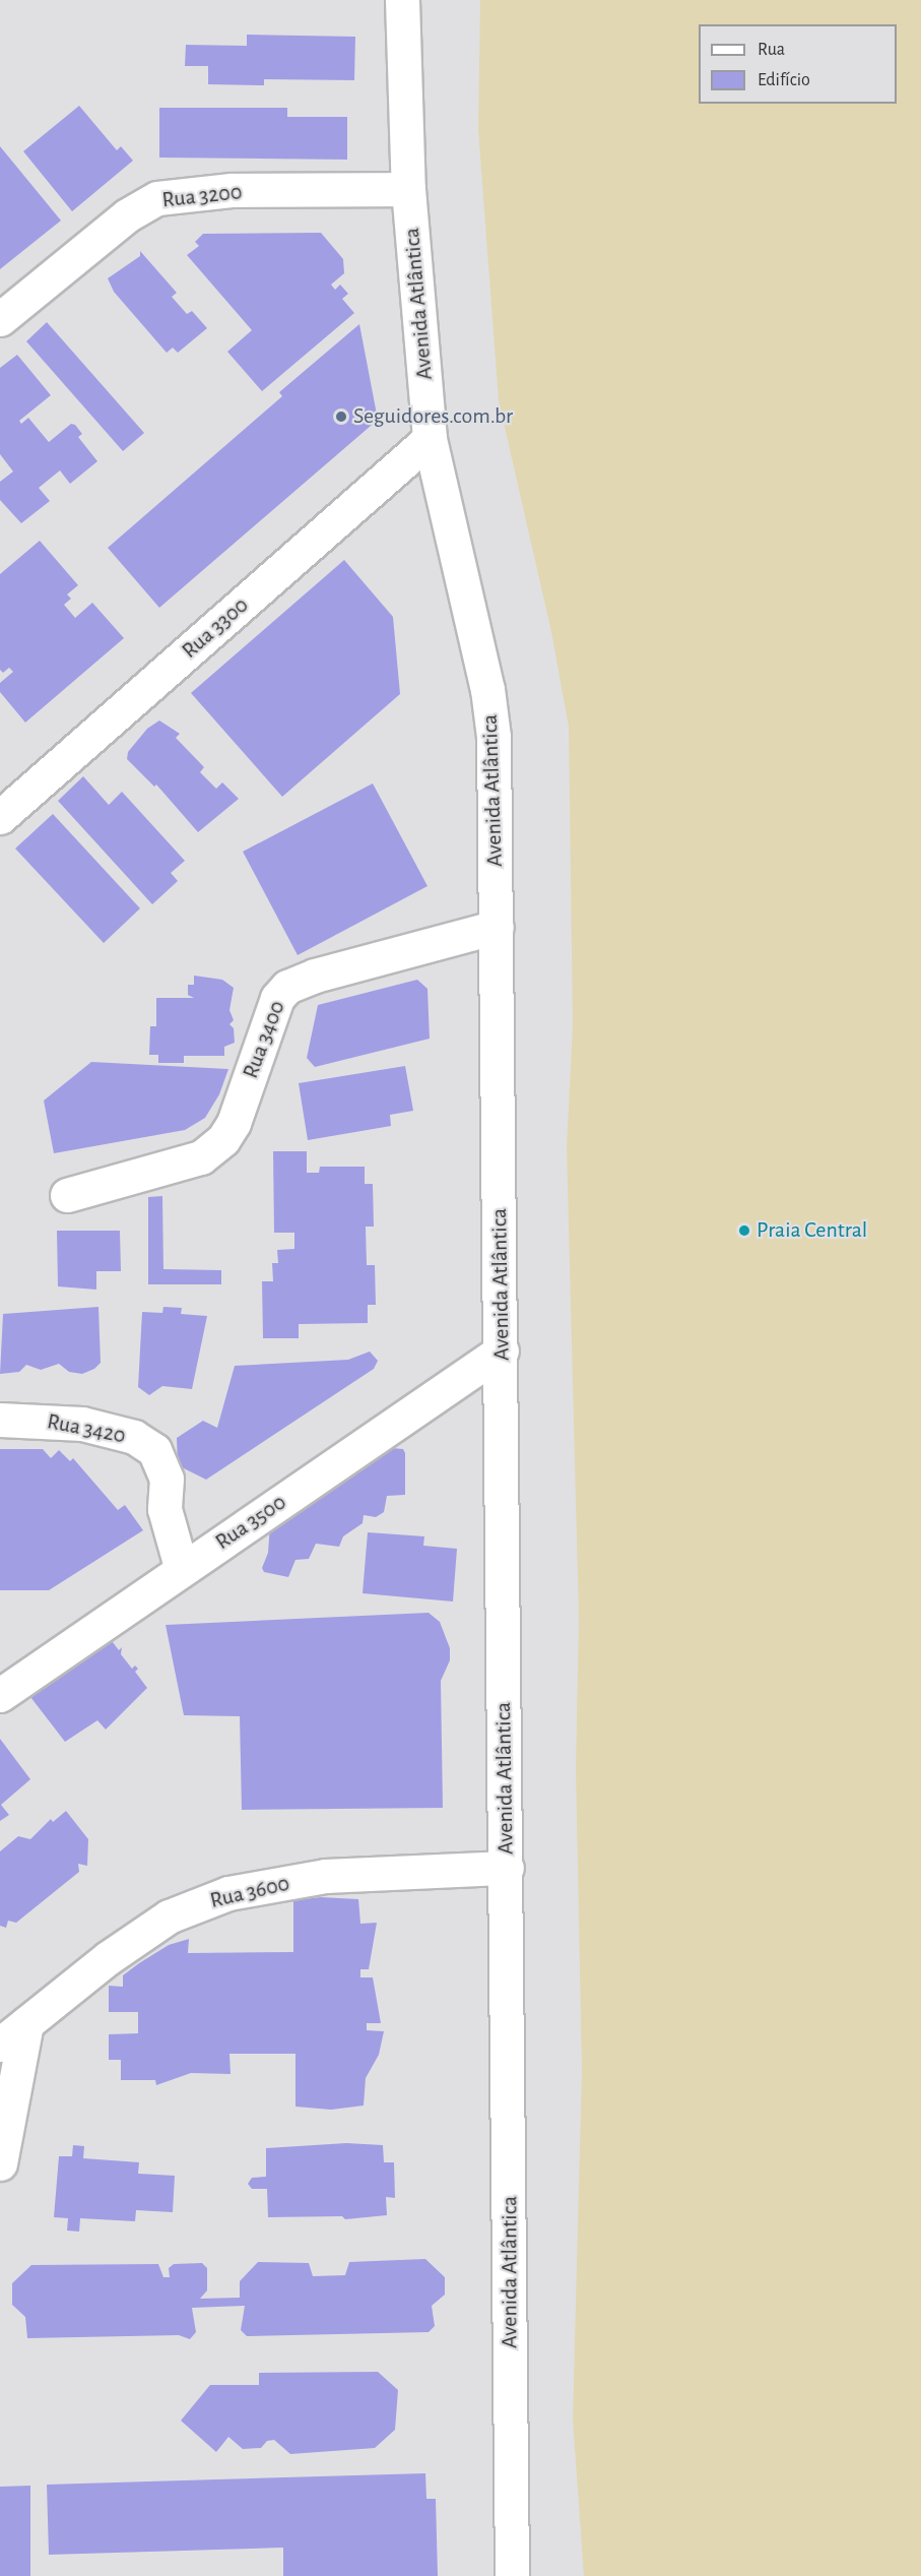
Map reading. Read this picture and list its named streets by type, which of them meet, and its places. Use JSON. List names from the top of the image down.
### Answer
{
  "streets": {
    "street": [
      "Rua 3200",
      "Avenida Atlântica",
      "Rua 3300",
      "Rua 3400",
      "Rua 3420",
      "Rua 3500",
      "Rua 3600"
    ]
  },
  "crossings": [
    ["Rua 3200", "Avenida Atlântica"],
    ["Avenida Atlântica", "Rua 3300"],
    ["Avenida Atlântica", "Rua 3400"],
    ["Avenida Atlântica", "Rua 3500"],
    ["Avenida Atlântica", "Rua 3600"],
    ["Rua 3420", "Rua 3500"]
  ],
  "places": ["Seguidores.com.br", "Praia Central"],
  "legend": ["Rua", "Edifício"]
}
